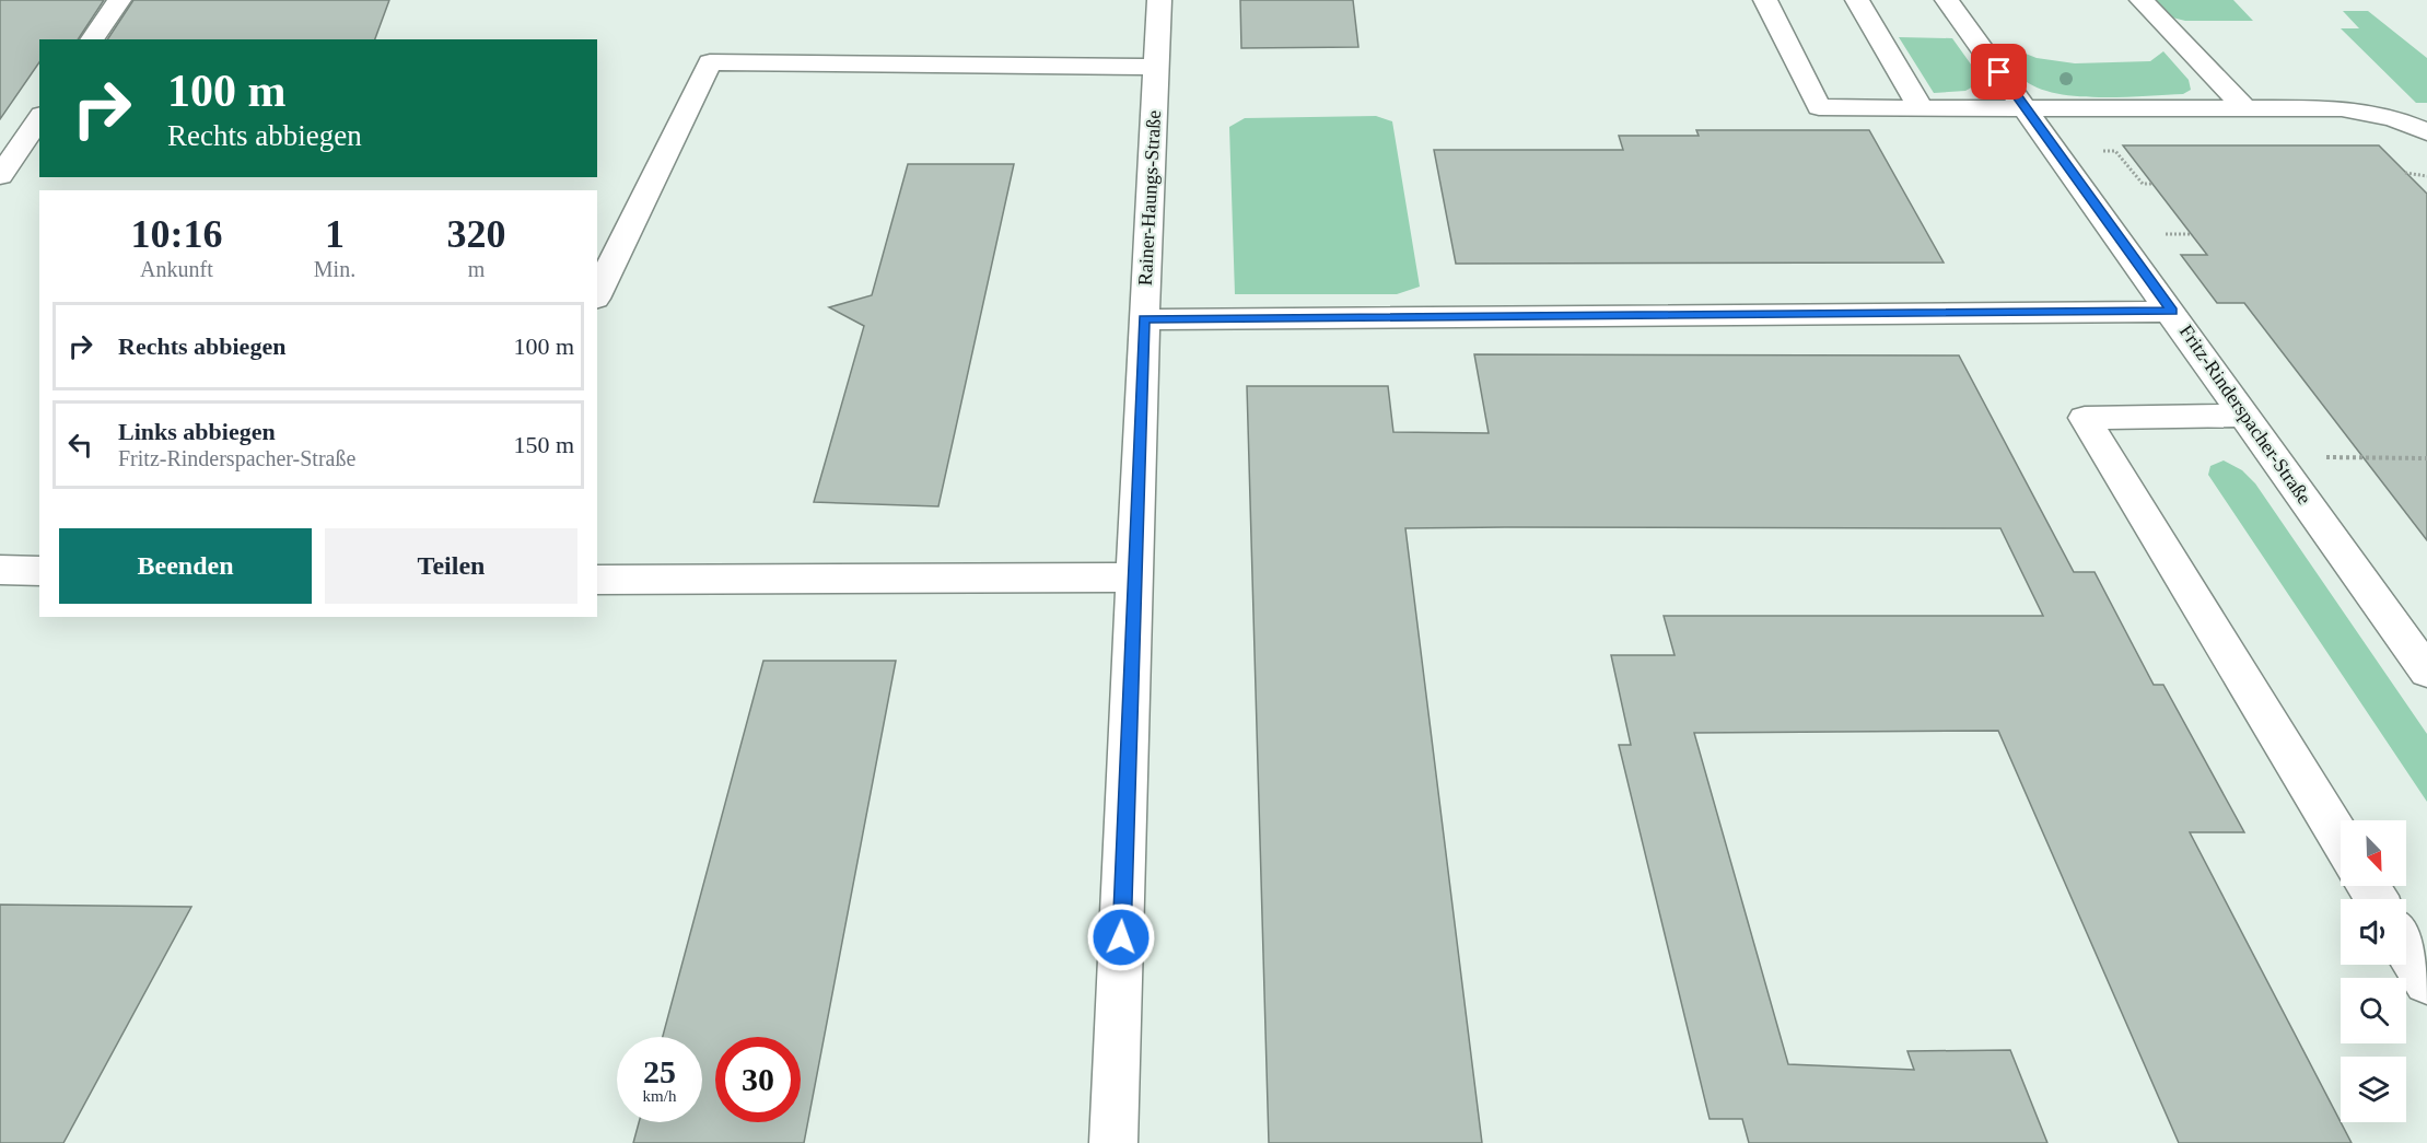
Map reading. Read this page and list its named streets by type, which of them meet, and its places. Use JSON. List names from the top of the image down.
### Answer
{
  "streets": {
    "street": ["Rainer-Haungs-Straße", "Fritz-Rinderspacher-Straße"]
  },
  "north": "bottom right",
  "page": {
    "turn": ["100 m", "Rechts abbiegen"],
    "eta": [
      "10:16",
      "Ankunft",
      "1",
      "Min.",
      "320",
      "m"
    ],
    "list": [
      {
        "name": "Rechts abbiegen",
        "value": "100 m"
      },
      {
        "name": "Links abbiegen",
        "note": "Fritz-Rinderspacher-Straße",
        "value": "150 m"
      }
    ],
    "buttons": ["Beenden", "Teilen"],
    "speed": "25 km/h",
    "limit": "30"
  }
}
